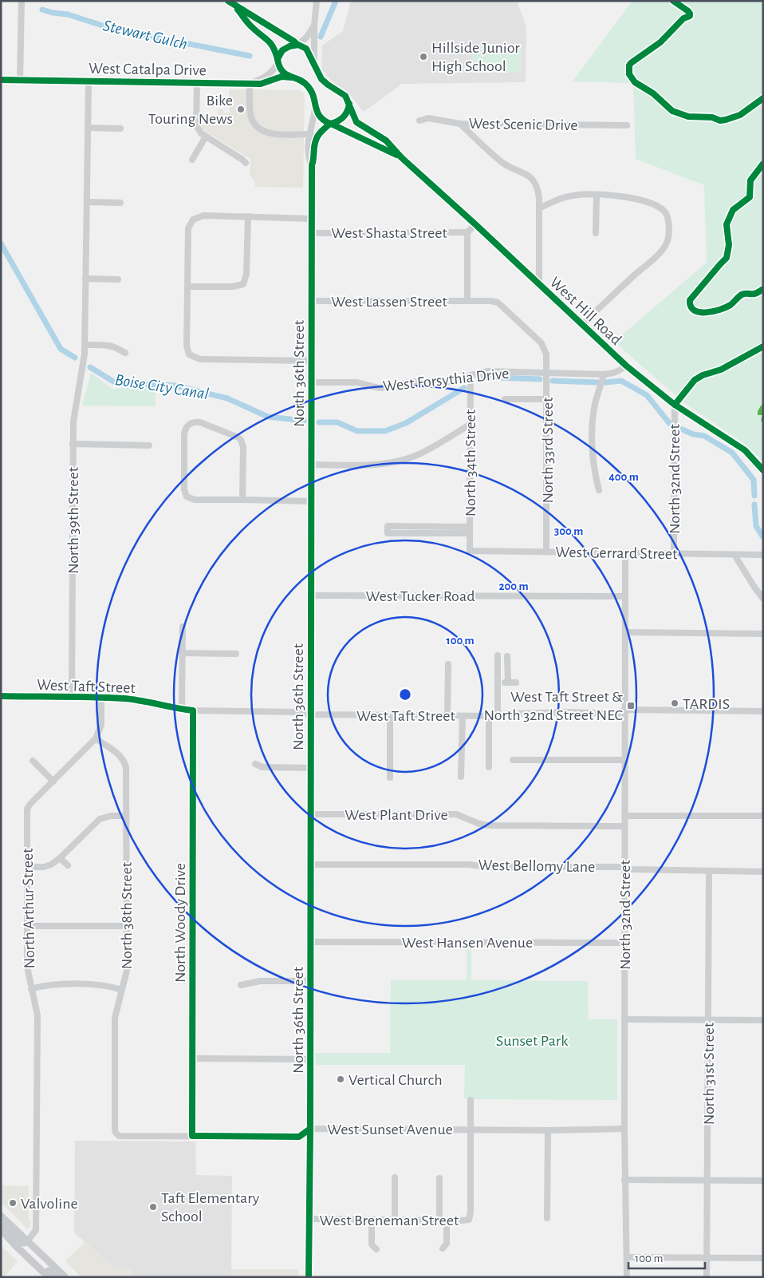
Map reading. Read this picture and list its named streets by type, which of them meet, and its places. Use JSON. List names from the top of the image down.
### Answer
{
  "streets": {
    "street": [
      "West Catalpa Drive",
      "West Scenic Drive",
      "West Shasta Street",
      "West Lassen Street",
      "West Hill Road",
      "North 36th Street",
      "West Forsythia Drive",
      "North 33rd Street",
      "North 34th Street",
      "North 32nd Street",
      "North 39th Street",
      "West Gerrard Street",
      "West Tucker Road",
      "West Taft Street",
      "West Plant Drive",
      "West Bellomy Lane",
      "North Arthur Street",
      "North 38th Street",
      "North Woody Drive",
      "West Hansen Avenue",
      "North 31st Street",
      "West Sunset Avenue",
      "West Breneman Street"
    ]
  },
  "crossings": [
    ["West Catalpa Drive", "West Hill Road"],
    ["West Catalpa Drive", "North 36th Street"],
    ["West Catalpa Drive", "North 39th Street"],
    ["West Shasta Street", "North 36th Street"],
    ["West Lassen Street", "North 36th Street"],
    ["West Lassen Street", "West Forsythia Drive"],
    ["West Lassen Street", "North 33rd Street"],
    ["West Hill Road", "North 36th Street"],
    ["West Hill Road", "West Forsythia Drive"],
    ["West Hill Road", "North 32nd Street"],
    ["North 36th Street", "West Forsythia Drive"],
    ["North 36th Street", "West Tucker Road"],
    ["North 36th Street", "West Taft Street"],
    ["North 36th Street", "West Plant Drive"],
    ["North 36th Street", "West Bellomy Lane"],
    ["North 36th Street", "West Hansen Avenue"],
    ["North 36th Street", "West Sunset Avenue"],
    ["North 36th Street", "West Breneman Street"],
    ["West Forsythia Drive", "North 33rd Street"],
    ["West Forsythia Drive", "North 34th Street"],
    ["North 33rd Street", "West Gerrard Street"],
    ["North 34th Street", "West Gerrard Street"],
    ["North 32nd Street", "West Gerrard Street"],
    ["North 32nd Street", "West Tucker Road"],
    ["North 32nd Street", "West Taft Street"],
    ["North 32nd Street", "West Plant Drive"],
    ["North 32nd Street", "West Bellomy Lane"],
    ["North 32nd Street", "West Hansen Avenue"],
    ["North 32nd Street", "West Sunset Avenue"],
    ["North 39th Street", "West Taft Street"],
    ["West Taft Street", "North Arthur Street"],
    ["West Taft Street", "North Woody Drive"],
    ["West Bellomy Lane", "North 31st Street"],
    ["North Arthur Street", "North 38th Street"],
    ["North 38th Street", "West Sunset Avenue"],
    ["North Woody Drive", "West Sunset Avenue"],
    ["West Sunset Avenue", "West Breneman Street"]
  ],
  "water": ["Stewart Gulch", "Boise City Canal"],
  "parks": ["Sunset Park"],
  "places": {
    "other": [
      "Hillside Junior High School",
      "Bike Touring News",
      "TARDIS",
      "Vertical Church",
      "Valvoline",
      "Taft Elementary School"
    ],
    "transit": ["West Taft Street & North 32nd Street NEC"]
  },
  "scale_bar": "100 m",
  "rings": [
    "400 m",
    "300 m",
    "200 m",
    "100 m"
  ]
}
